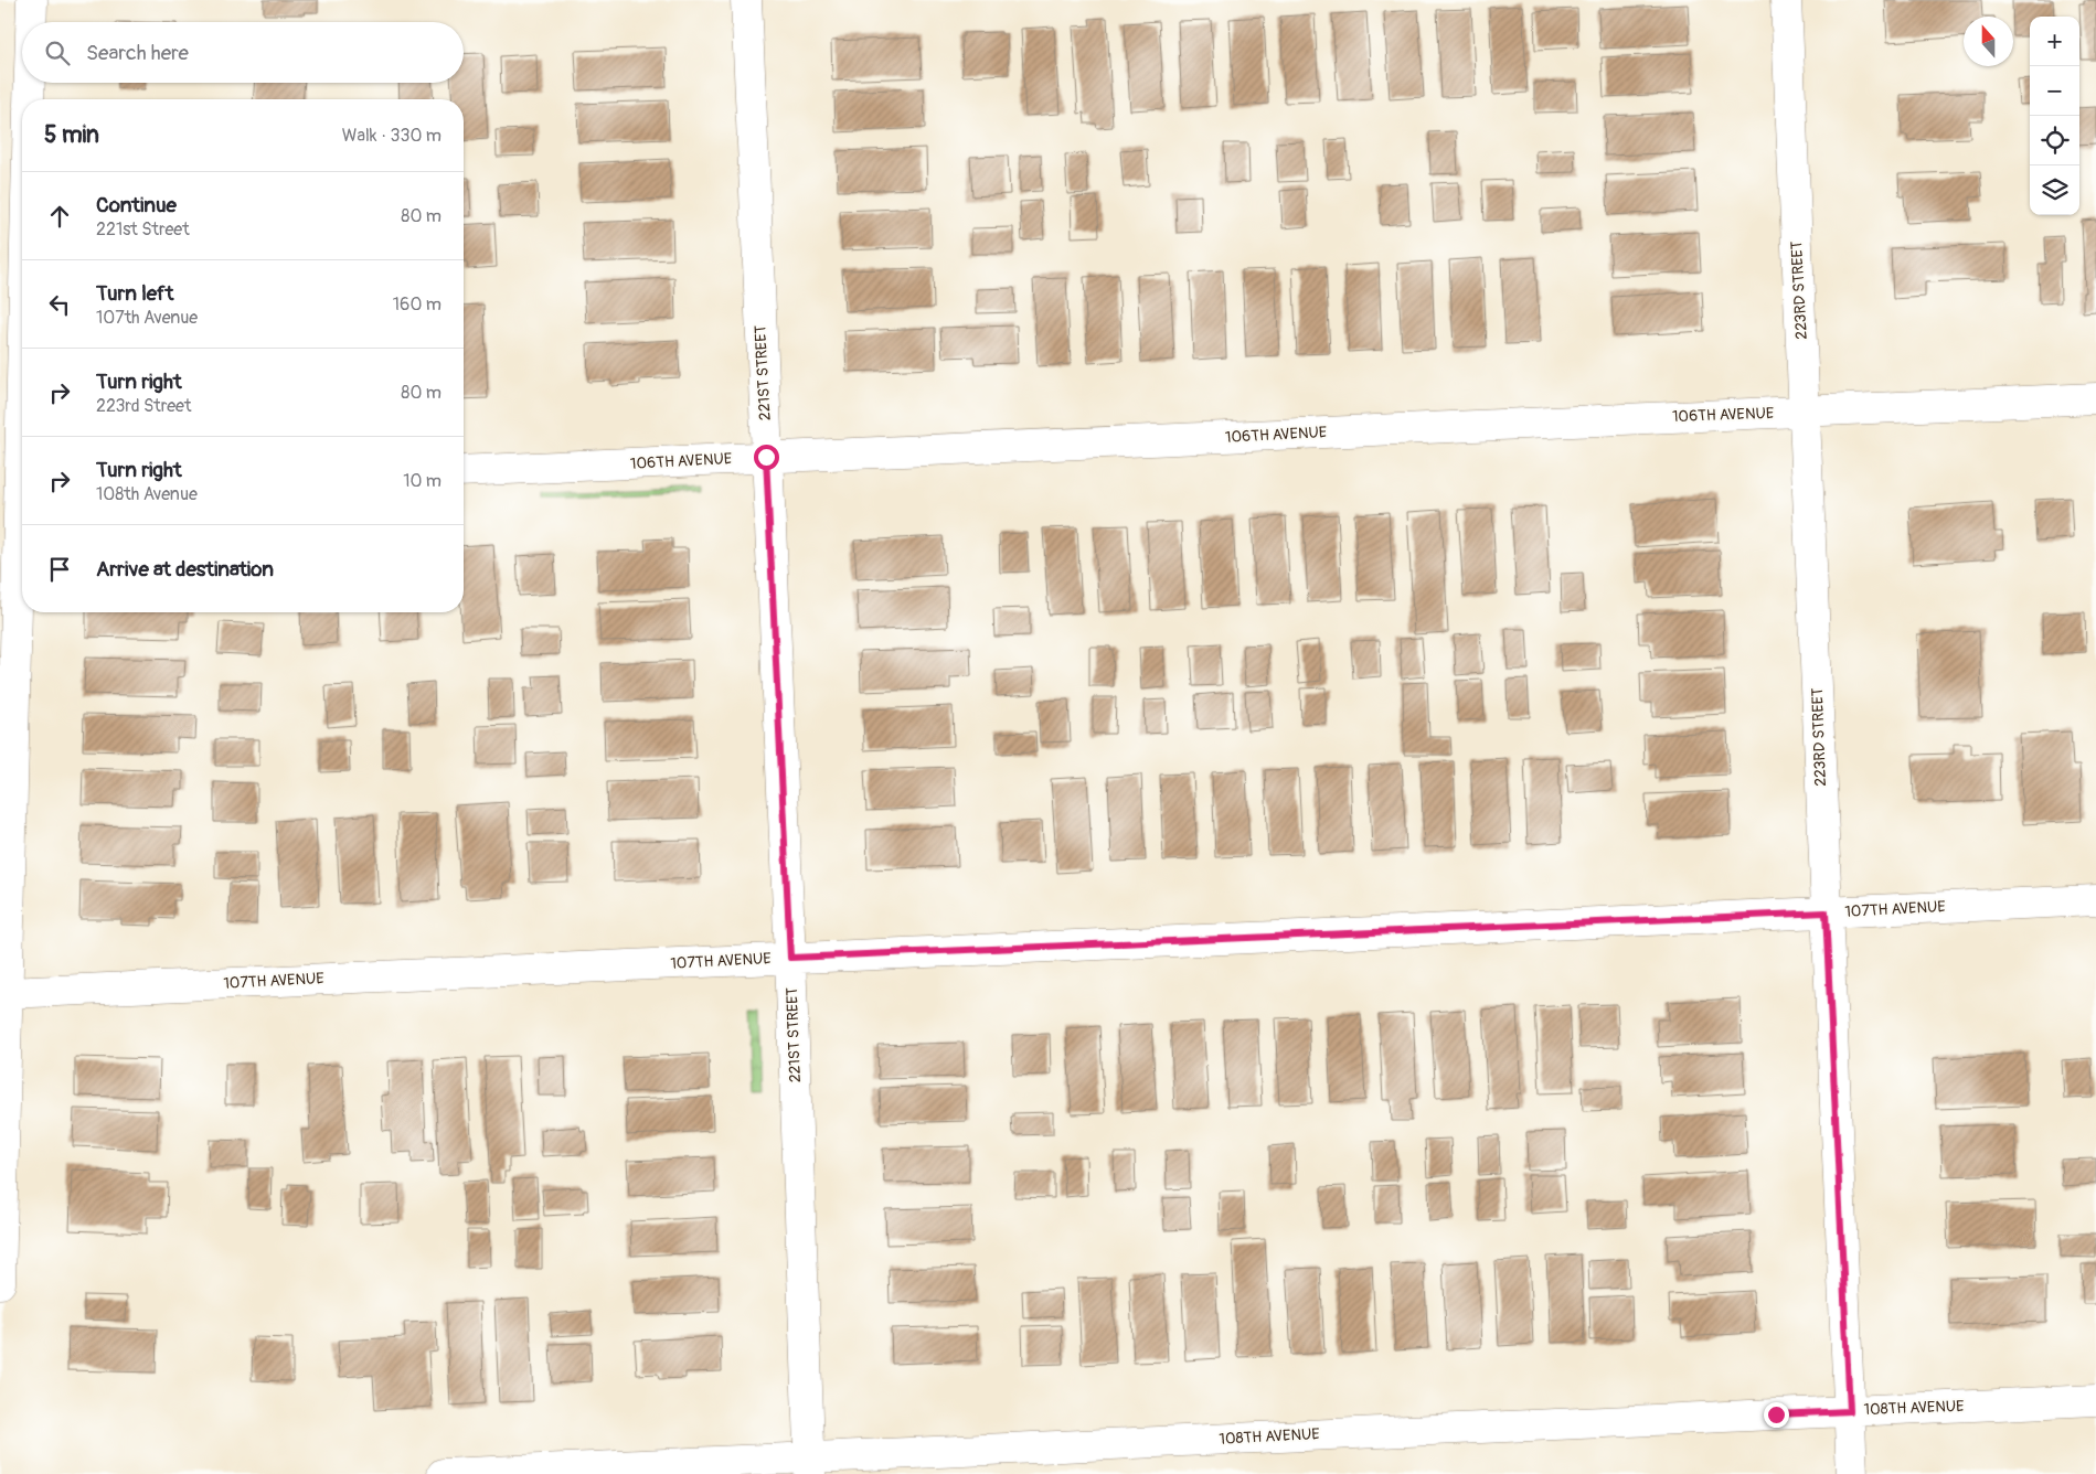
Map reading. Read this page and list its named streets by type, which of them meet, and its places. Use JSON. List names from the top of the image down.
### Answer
{
  "streets": {
    "street": [
      "223RD STREET",
      "221ST STREET",
      "106TH AVENUE",
      "107TH AVENUE",
      "108TH AVENUE"
    ]
  },
  "crossings": [
    ["223RD STREET", "106TH AVENUE"],
    ["223RD STREET", "107TH AVENUE"],
    ["223RD STREET", "108TH AVENUE"],
    ["221ST STREET", "106TH AVENUE"],
    ["221ST STREET", "107TH AVENUE"],
    ["221ST STREET", "108TH AVENUE"]
  ],
  "north": "top",
  "page": {
    "map_buttons": ["+", "−"],
    "search": "Search here",
    "heading": ["5 min", "Walk · 330 m"],
    "list": [
      ["Continue", "221st Street", "80 m"],
      ["Turn left", "107th Avenue", "160 m"],
      ["Turn right", "223rd Street", "80 m"],
      ["Turn right", "108th Avenue", "10 m"],
      "Arrive at destination"
    ]
  }
}
